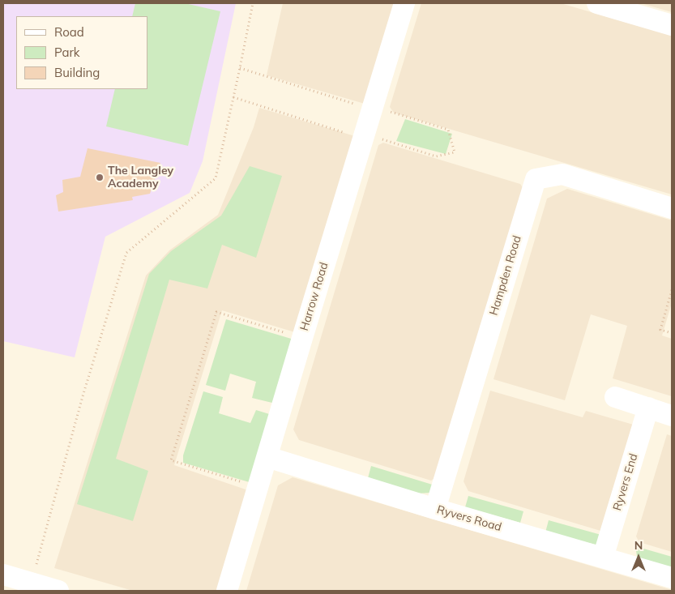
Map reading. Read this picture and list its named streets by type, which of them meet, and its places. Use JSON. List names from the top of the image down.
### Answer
{
  "streets": {
    "street": [
      "Hampden Road",
      "Harrow Road",
      "Ryvers End",
      "Ryvers Road"
    ]
  },
  "crossings": [
    ["Hampden Road", "Ryvers Road"],
    ["Harrow Road", "Ryvers Road"],
    ["Ryvers End", "Ryvers Road"]
  ],
  "places": ["The Langley Academy"],
  "legend": ["Road", "Park", "Building"],
  "north": "top"
}
